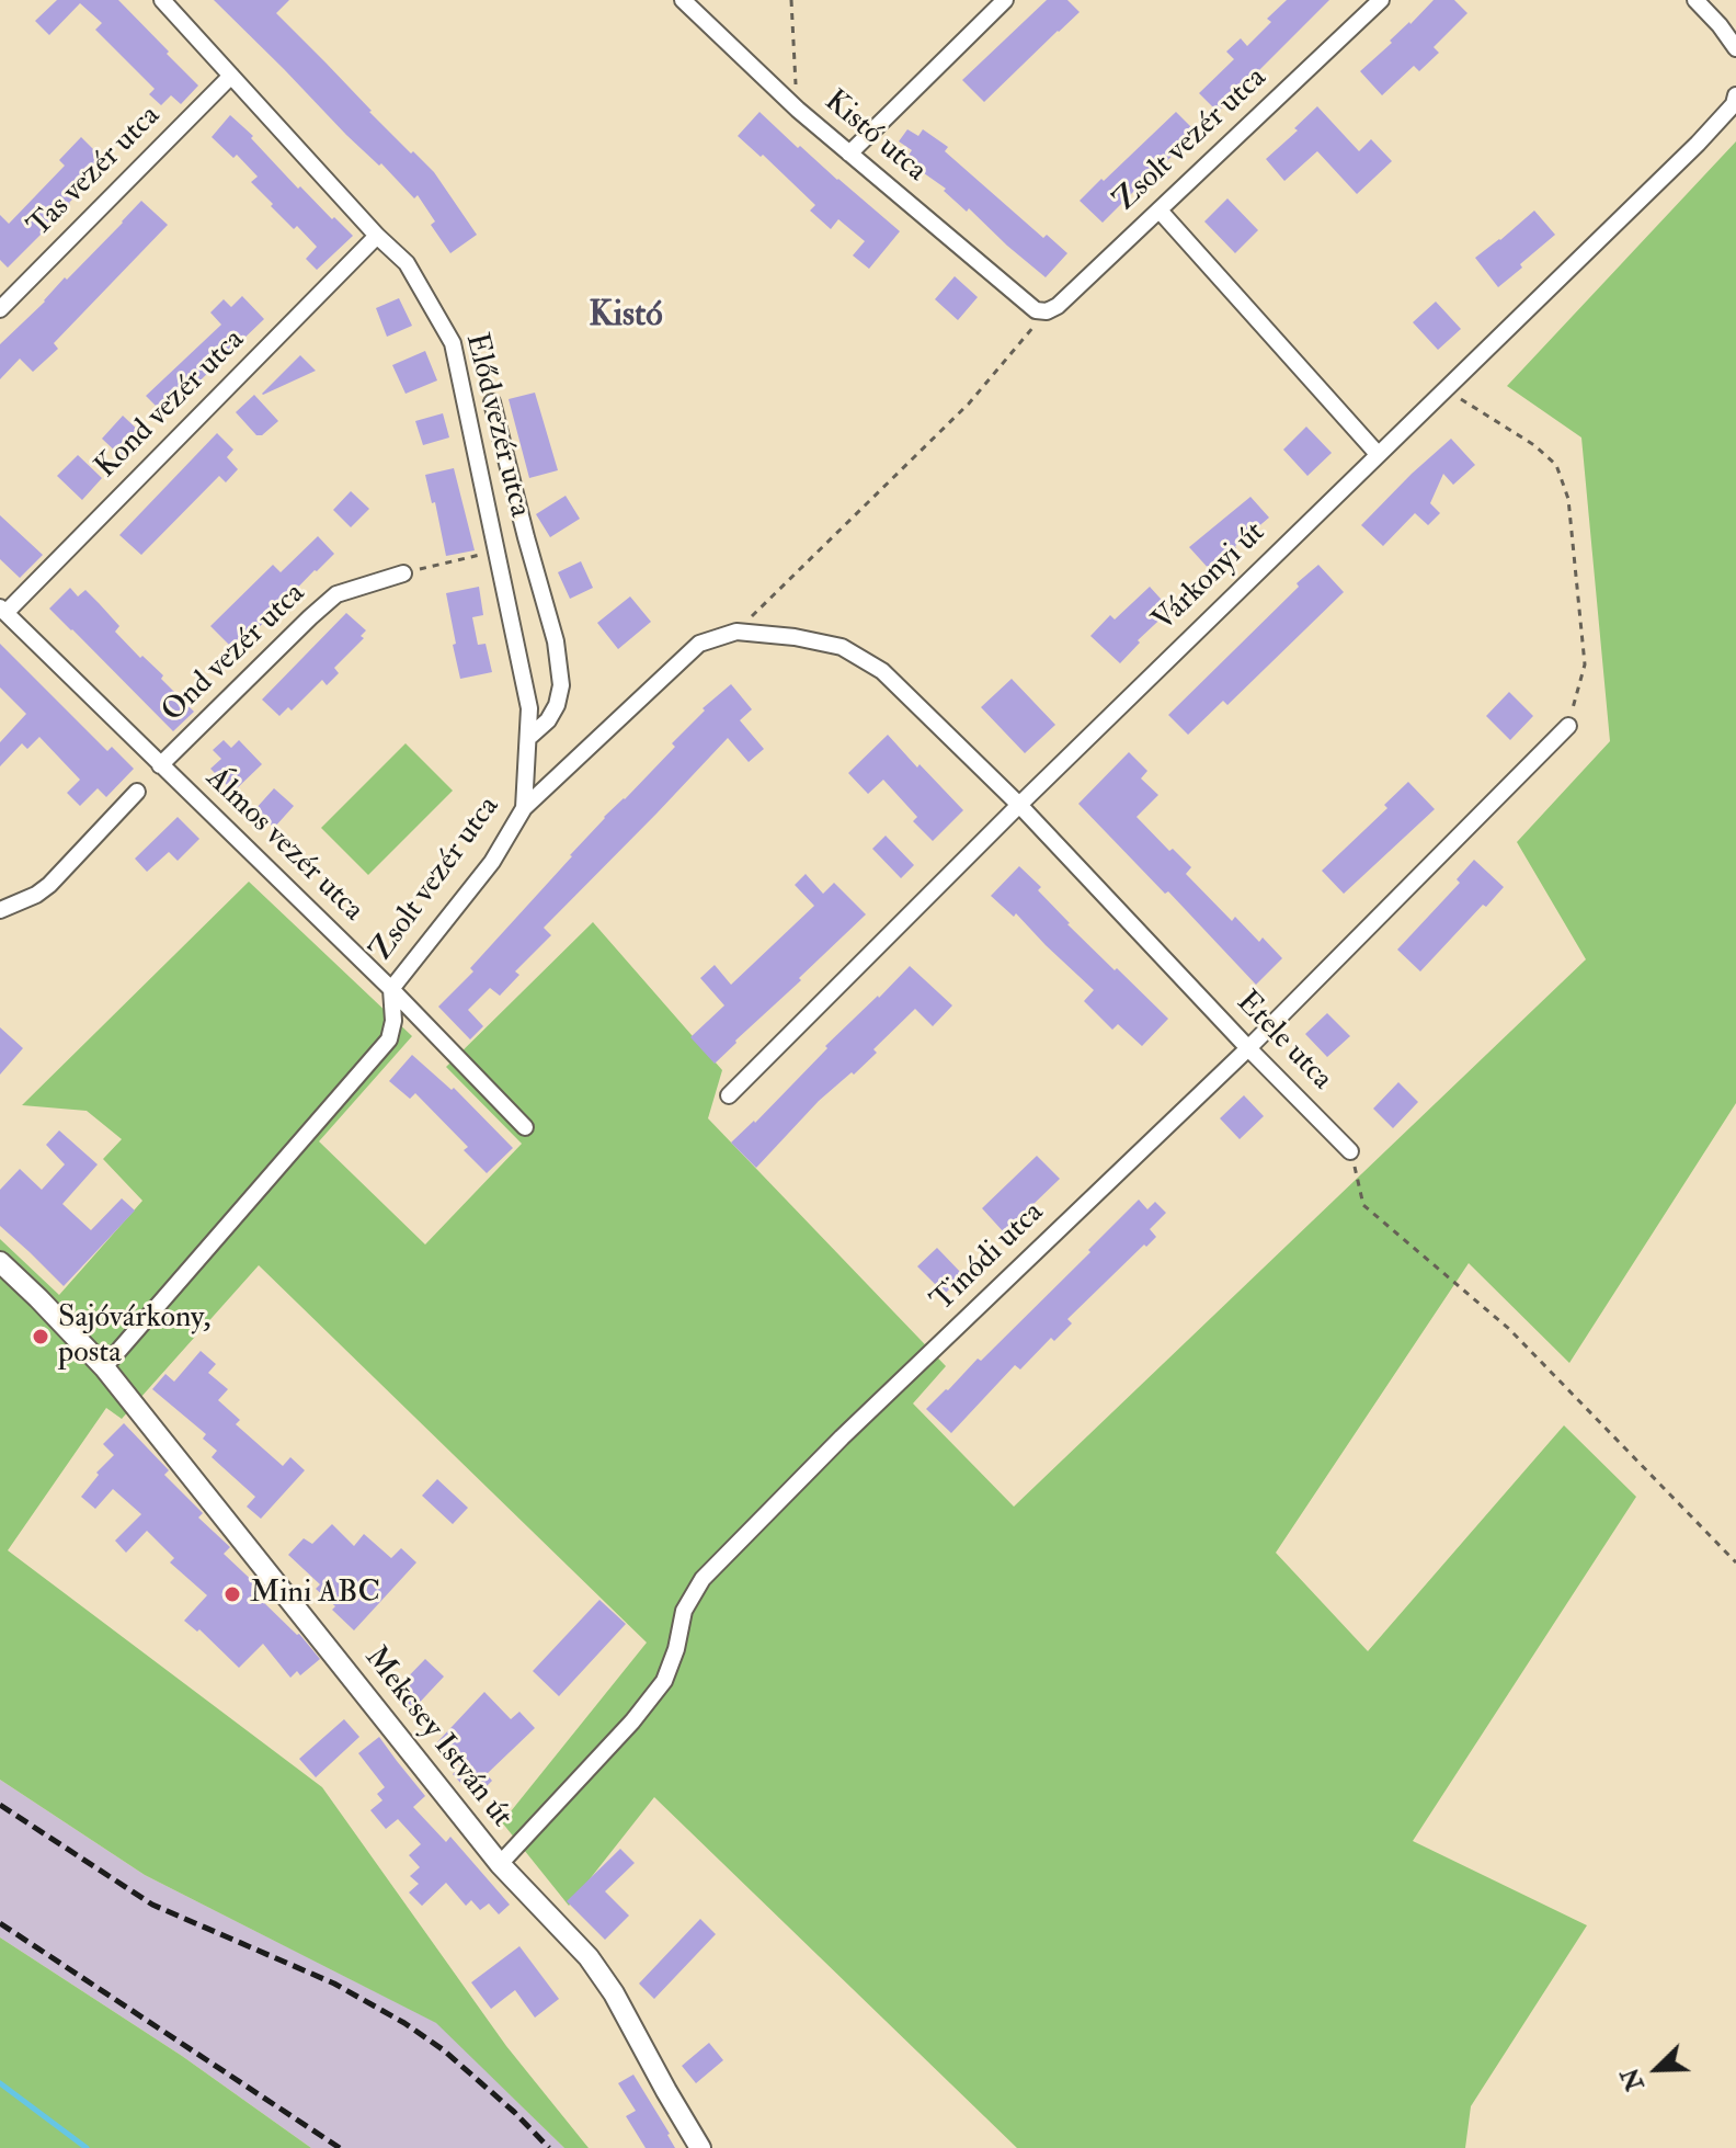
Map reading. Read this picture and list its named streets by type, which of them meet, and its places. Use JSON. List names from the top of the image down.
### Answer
{
  "streets": {
    "street": [
      "Kistó utca",
      "Zsolt vezér utca",
      "Tas vezér utca",
      "Kond vezér utca",
      "Előd vezér utca",
      "Várkonyi út",
      "Ond vezér utca",
      "Álmos vezér utca",
      "Etele utca",
      "Tinódi utca",
      "Mekcsey István út"
    ]
  },
  "crossings": [
    ["Kistó utca", "Zsolt vezér utca"],
    ["Zsolt vezér utca", "Előd vezér utca"],
    ["Zsolt vezér utca", "Álmos vezér utca"],
    ["Zsolt vezér utca", "Etele utca"],
    ["Zsolt vezér utca", "Mekcsey István út"],
    ["Tas vezér utca", "Előd vezér utca"],
    ["Kond vezér utca", "Előd vezér utca"],
    ["Kond vezér utca", "Álmos vezér utca"],
    ["Várkonyi út", "Etele utca"],
    ["Ond vezér utca", "Álmos vezér utca"],
    ["Etele utca", "Tinódi utca"],
    ["Tinódi utca", "Mekcsey István út"]
  ],
  "districts": ["Kistó"],
  "places": ["Sajóvárkony, posta", "Mini ABC"],
  "north": "bottom left"
}
